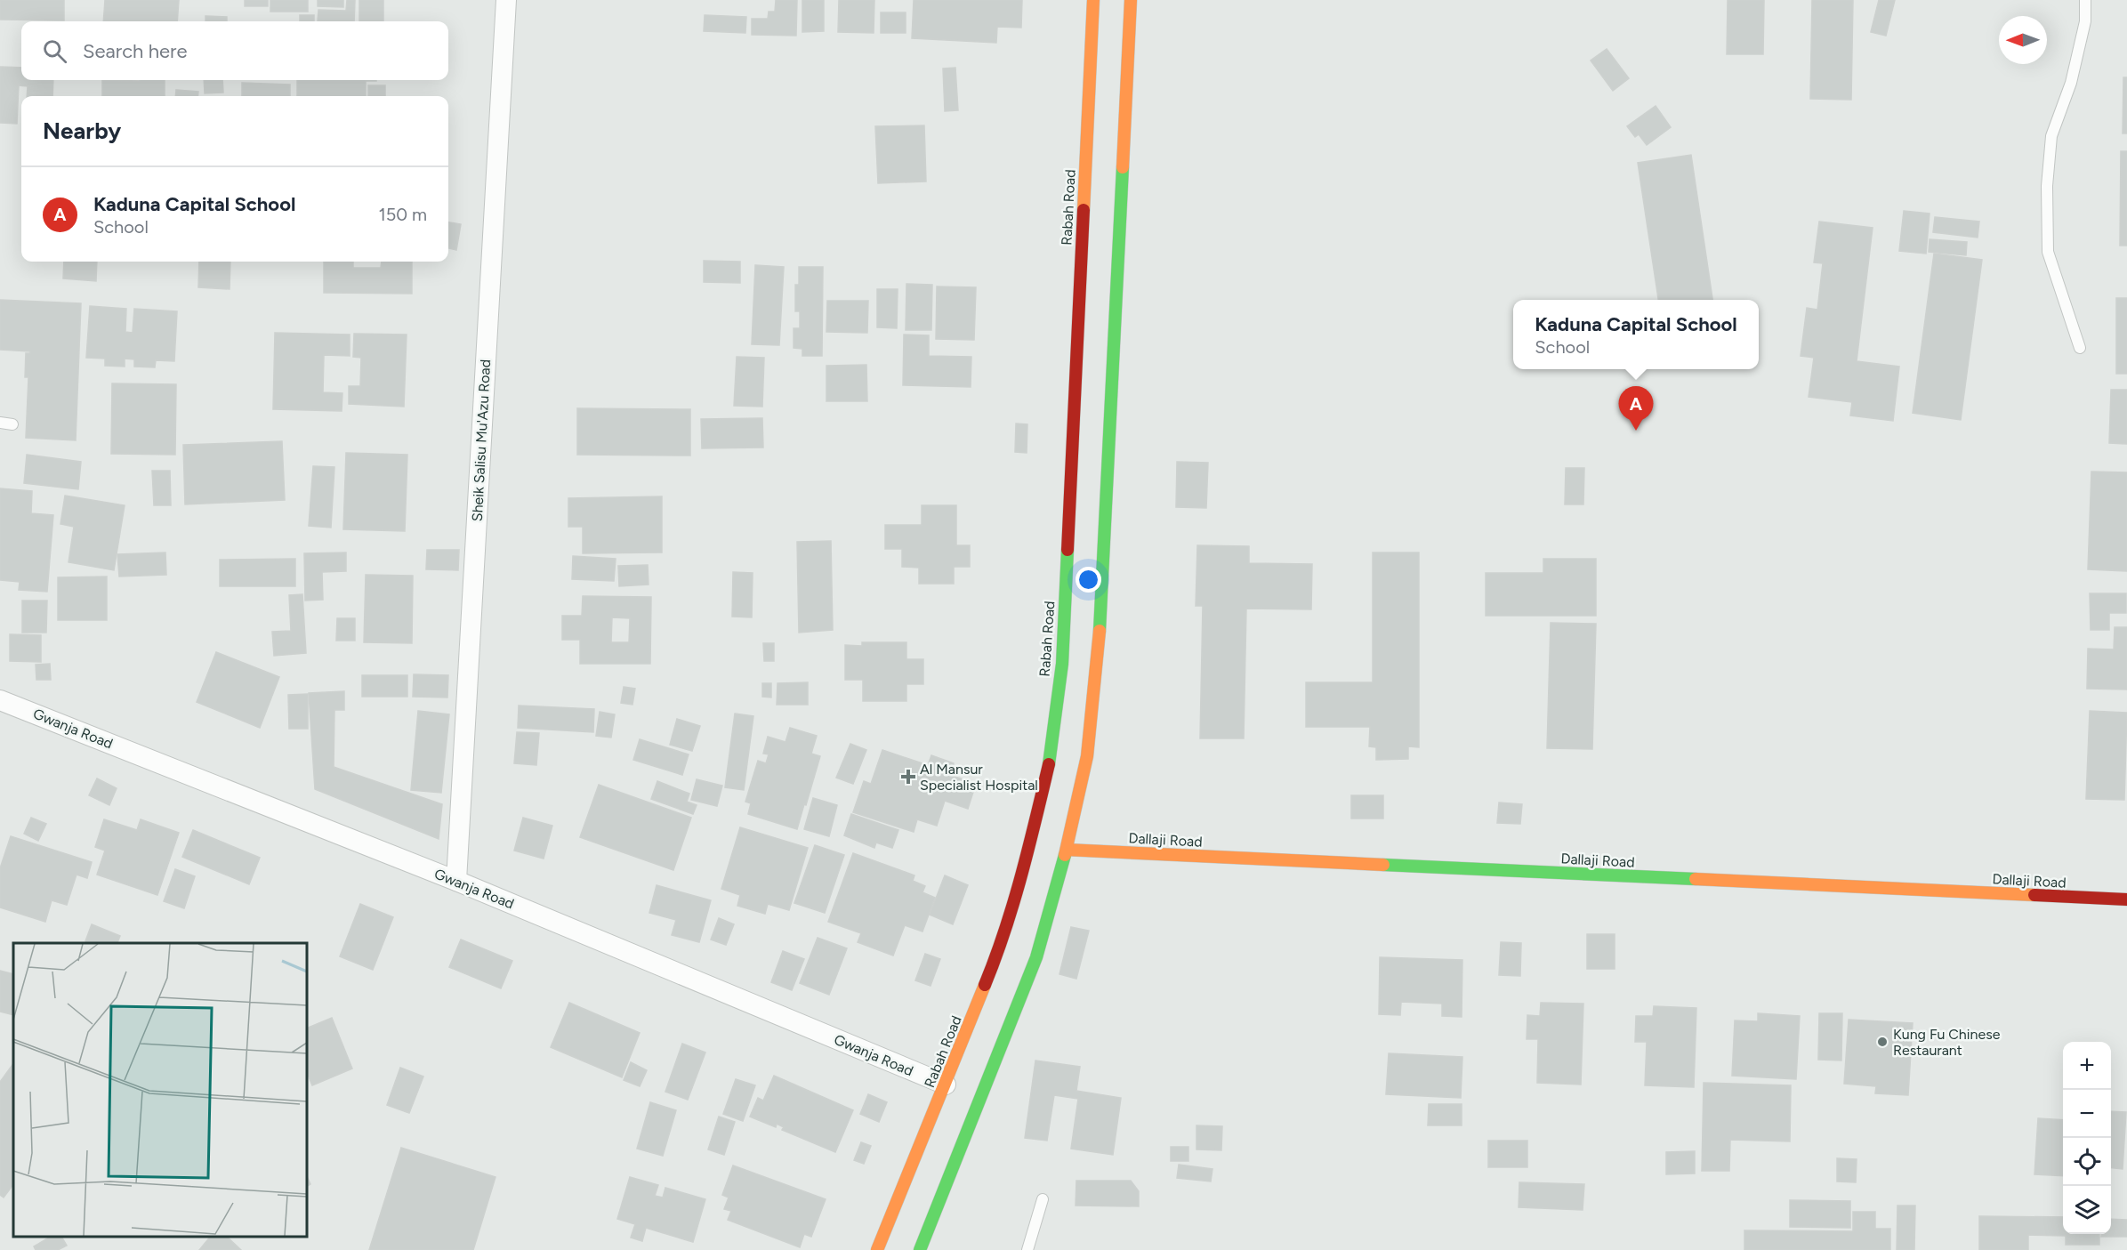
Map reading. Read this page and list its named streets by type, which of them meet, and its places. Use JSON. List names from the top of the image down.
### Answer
{
  "streets": {
    "main road": ["Rabah Road", "Dallaji Road"],
    "street": ["Sheik Salisu Mu'Azu Road", "Gwanja Road"]
  },
  "crossings": [
    ["Rabah Road", "Gwanja Road"],
    ["Sheik Salisu Mu'Azu Road", "Gwanja Road"]
  ],
  "places": {
    "health": ["Al Mansur Specialist Hospital"],
    "other": ["Kung Fu Chinese Restaurant"]
  },
  "north": "left",
  "page": {
    "search": "Search here",
    "heading": "Nearby",
    "list": [
      {
        "mark": "A",
        "name": "Kaduna Capital School",
        "note": "School",
        "value": "150 m"
      }
    ],
    "popup": ["Kaduna Capital School", "School"],
    "pins": "A",
    "map_buttons": ["+", "−"]
  }
}
